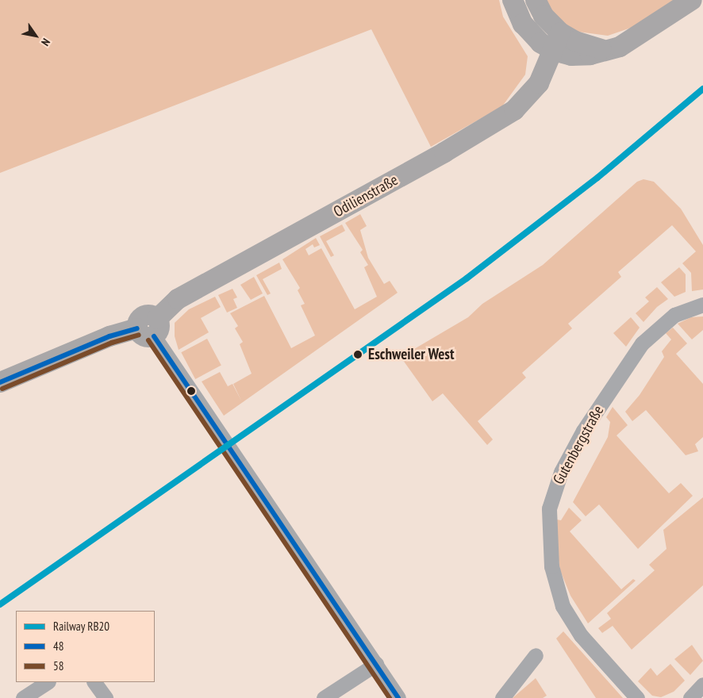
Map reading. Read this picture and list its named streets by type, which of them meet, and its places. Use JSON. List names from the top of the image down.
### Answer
{
  "streets": {
    "main road": ["Odilienstraße"],
    "street": ["Gutenbergstraße"]
  },
  "places": ["Eschweiler West"],
  "lines": ["rail line RB20", "transit line 48", "transit line 58"],
  "legend": ["Railway RB20", "48", "58"],
  "north": "bottom right"
}
